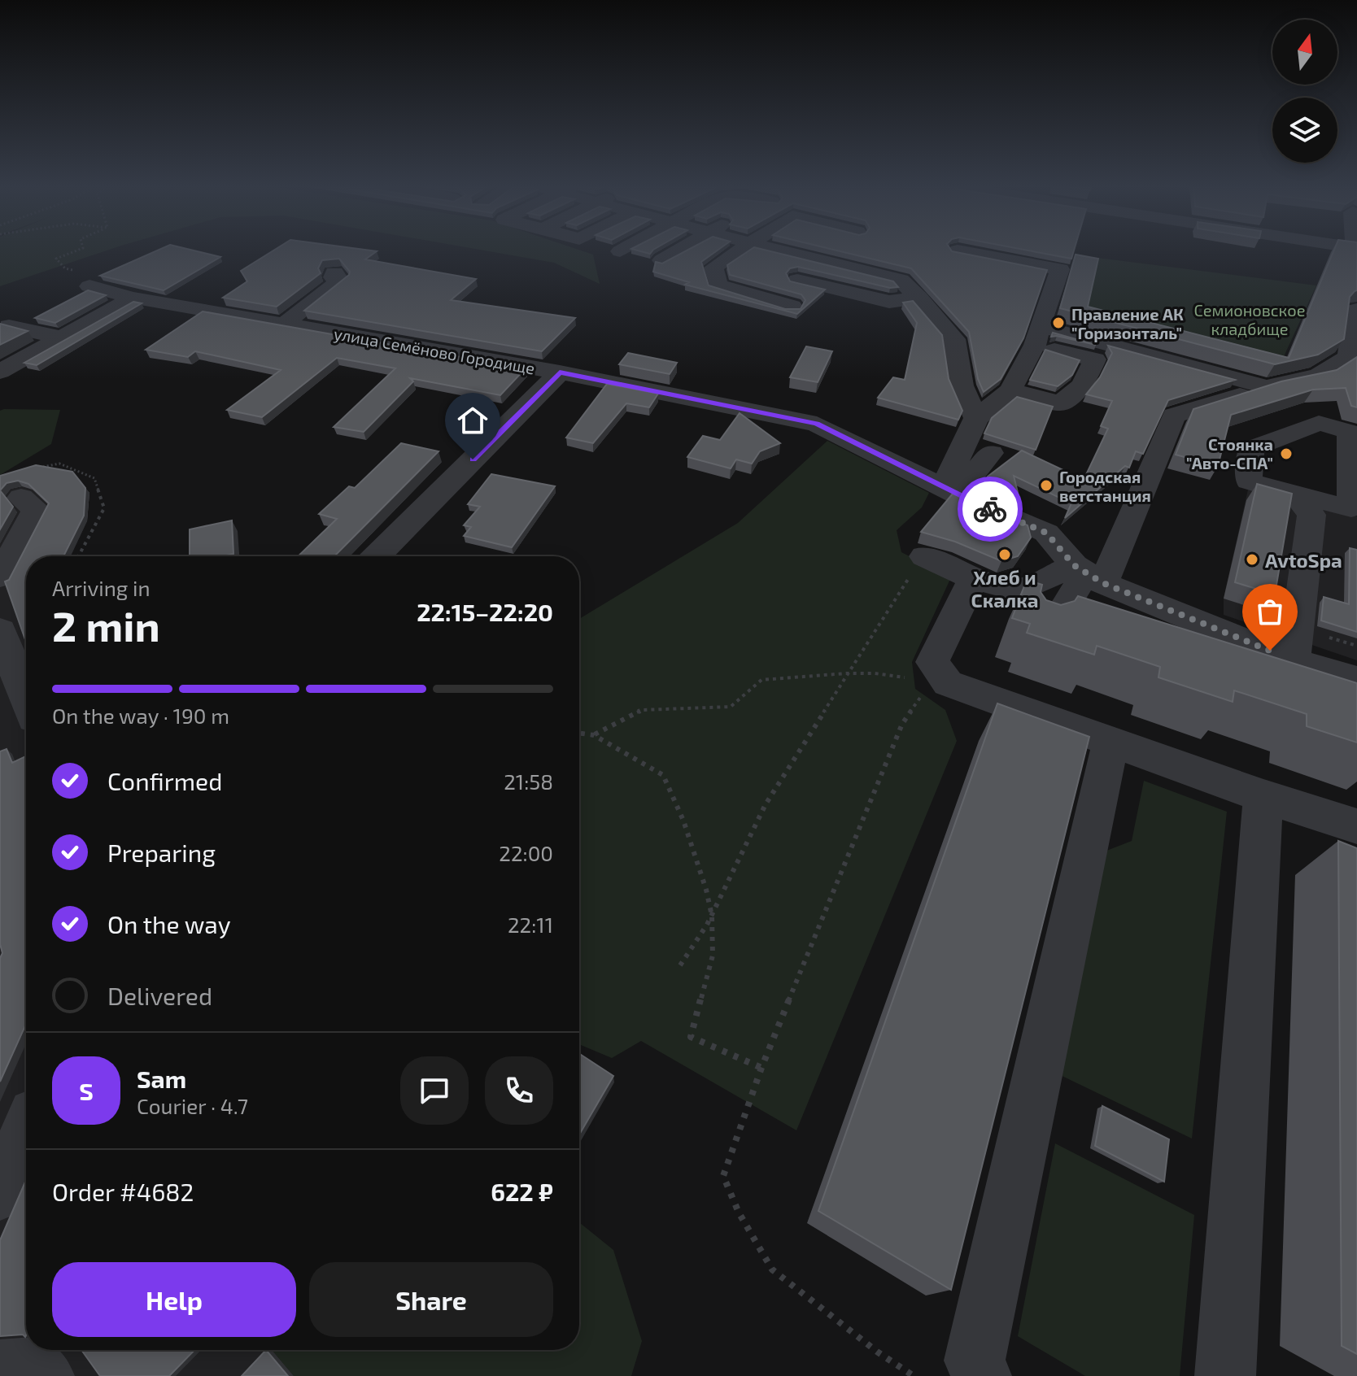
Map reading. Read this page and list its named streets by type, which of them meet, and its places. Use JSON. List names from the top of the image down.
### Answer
{
  "streets": {
    "street": ["улица Семёново Городище"]
  },
  "parks": ["Семионовское кладбище"],
  "places": [
    "Правление АК \"Горизонталь\"",
    "Стоянка \"Авто-СПА\"",
    "Городская ветстанция",
    "Хлеб и Скалка",
    "AvtoSpa"
  ],
  "north": "top",
  "page": {
    "heading": ["2 min", "Arriving in", "22:15–22:20"],
    "panel": [
      "Sam",
      "Courier · 4.7",
      "Order #4682",
      "622 ₽"
    ],
    "bar": "On the way · 190 m",
    "list": [
      ["Confirmed", "21:58"],
      ["Preparing", "22:00"],
      ["On the way", "22:11"],
      "Delivered"
    ],
    "round": "S",
    "buttons": ["Help", "Share"]
  }
}
